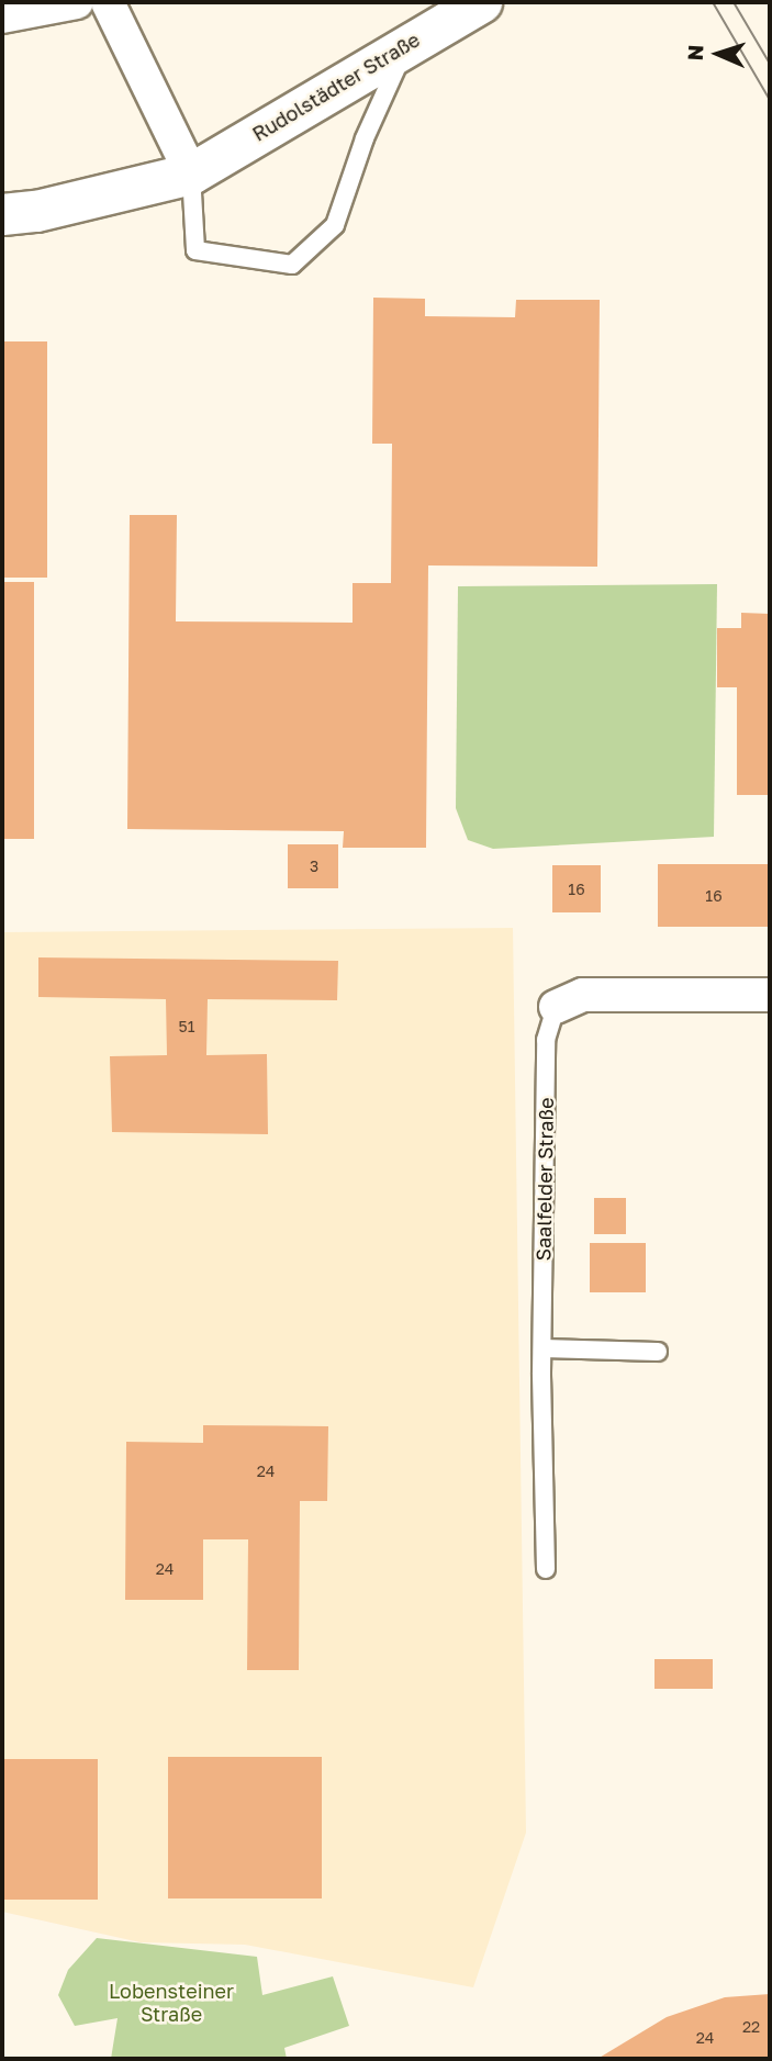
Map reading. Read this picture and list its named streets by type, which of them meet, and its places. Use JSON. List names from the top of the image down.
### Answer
{
  "streets": {
    "street": ["Rudolstädter Straße", "Saalfelder Straße"]
  },
  "parks": ["Lobensteiner Straße"],
  "house_numbers": [
    "3",
    "16",
    "16",
    "51",
    "24",
    "24",
    "22",
    "24"
  ],
  "north": "left"
}
